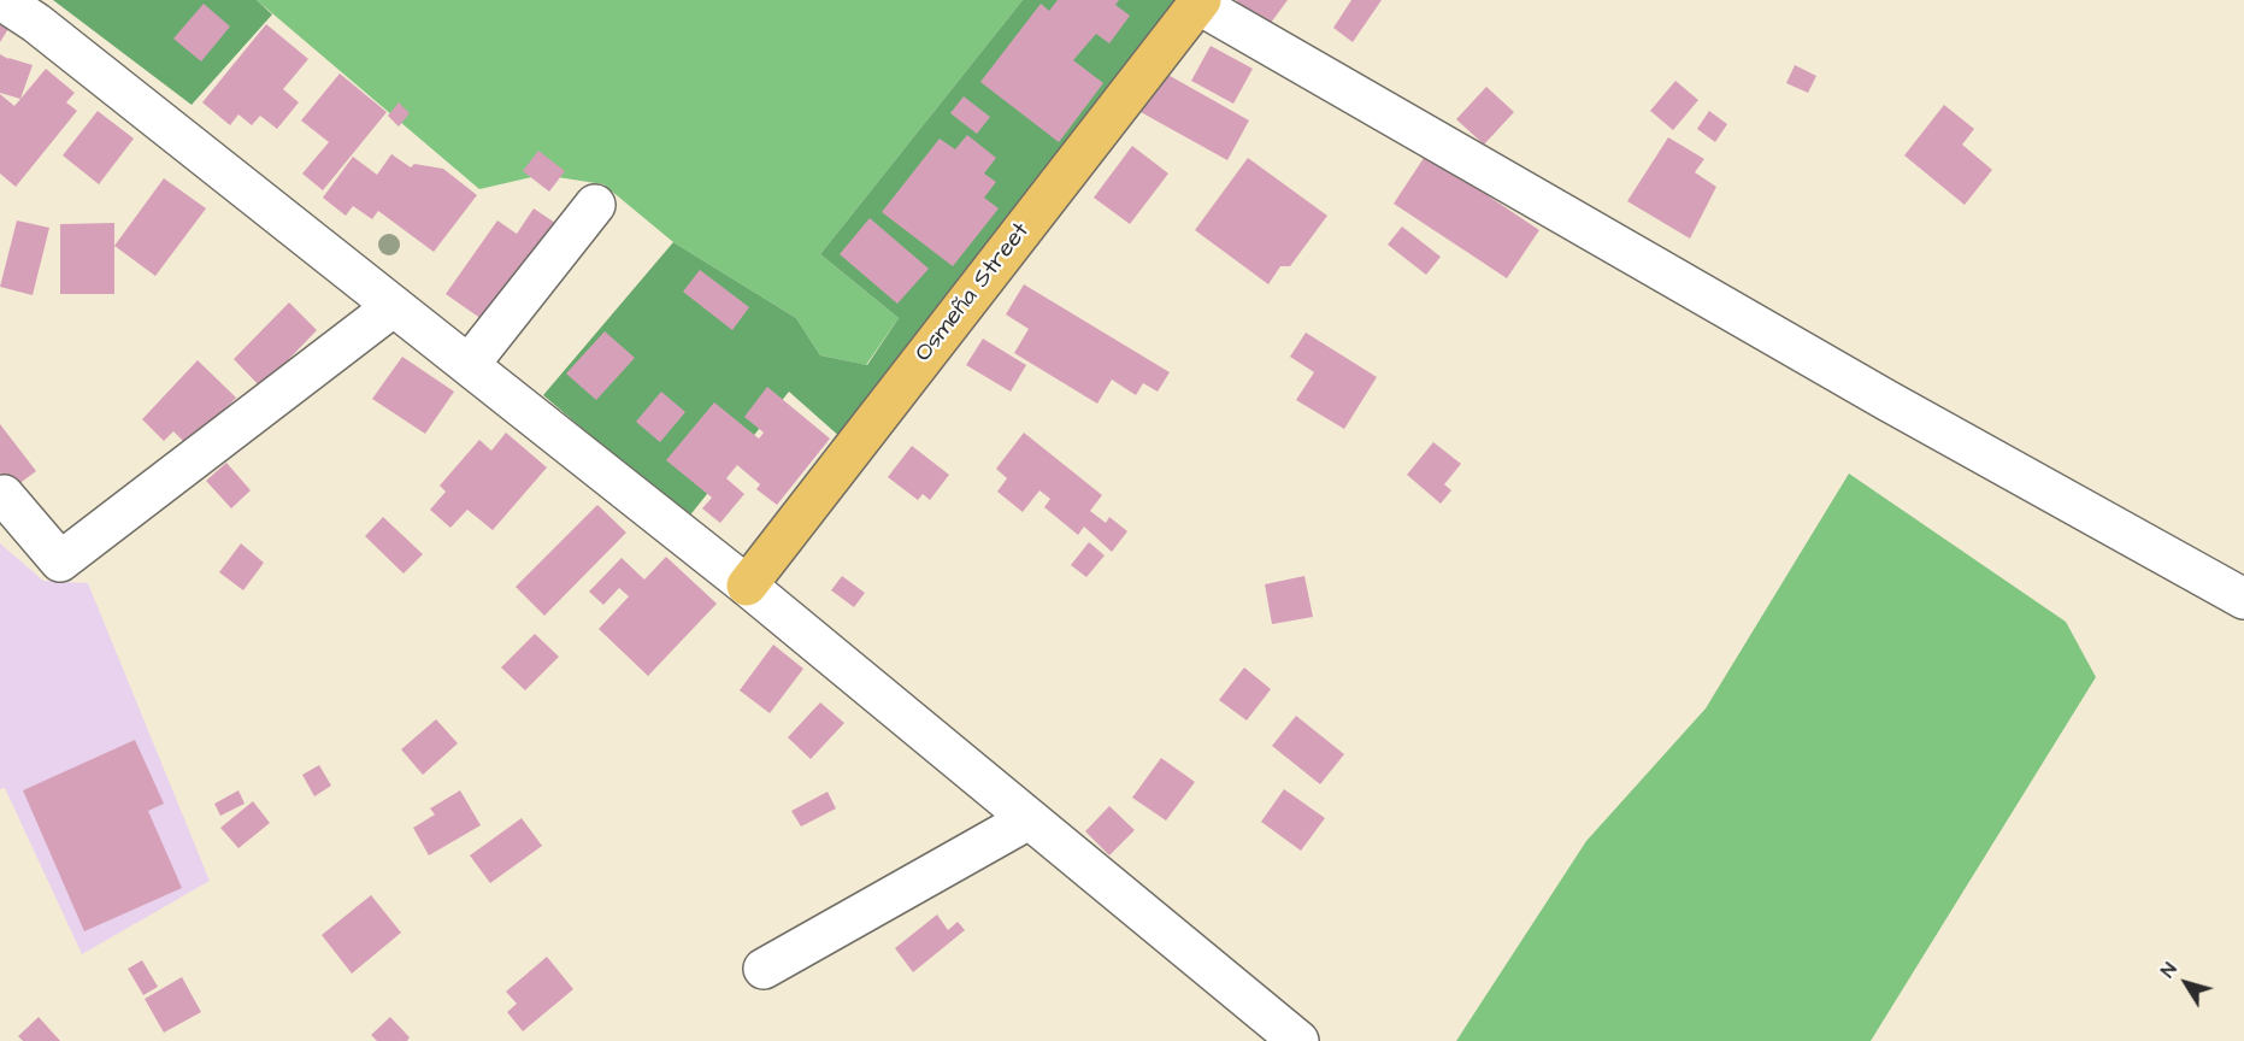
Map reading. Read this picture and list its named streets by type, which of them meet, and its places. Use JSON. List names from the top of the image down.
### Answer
{
  "streets": {
    "main road": ["Osmeña Street"]
  },
  "north": "top left"
}
